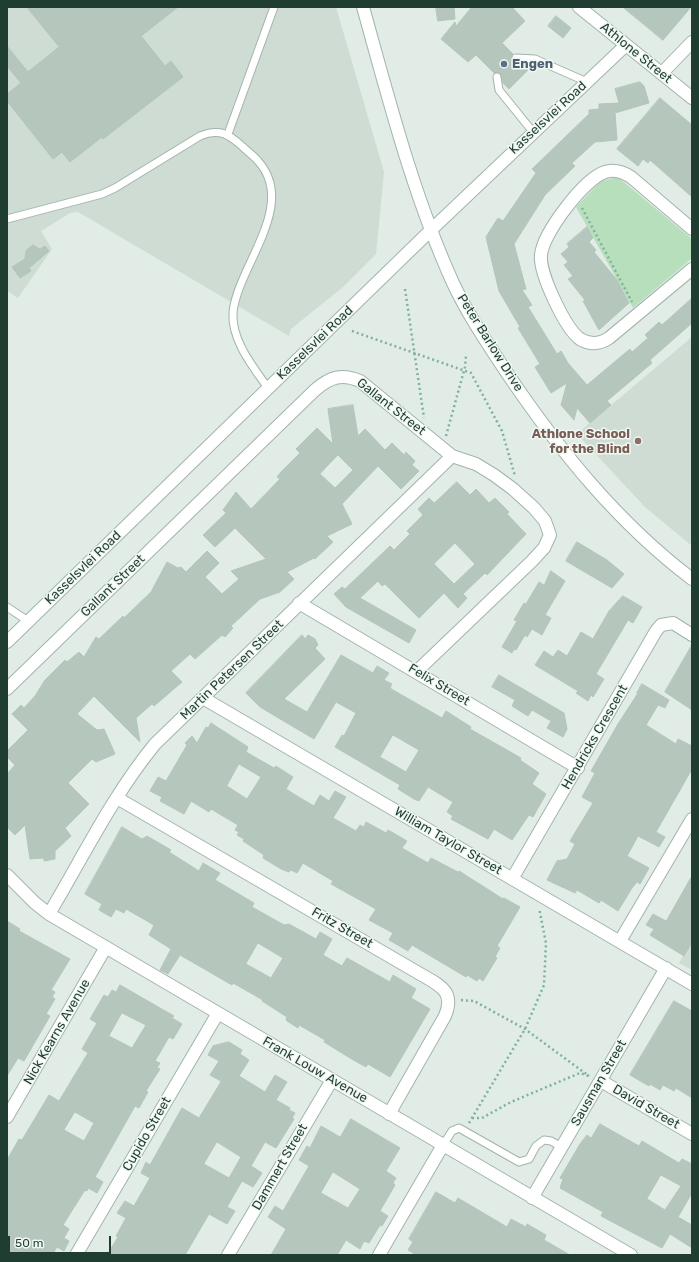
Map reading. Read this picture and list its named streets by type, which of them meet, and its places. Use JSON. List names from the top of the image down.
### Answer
{
  "streets": {
    "street": [
      "Athlone Street",
      "Kasselsvlei Road",
      "Peter Barlow Drive",
      "Gallant Street",
      "Martin Petersen Street",
      "Felix Street",
      "Hendricks Crescent",
      "William Taylor Street",
      "Fritz Street",
      "Nick Kearns Avenue",
      "Frank Louw Avenue",
      "Sausman Street",
      "David Street",
      "Cupido Street",
      "Dammert Street"
    ]
  },
  "crossings": [
    ["Athlone Street", "Kasselsvlei Road"],
    ["Kasselsvlei Road", "Peter Barlow Drive"],
    ["Gallant Street", "Martin Petersen Street"],
    ["Gallant Street", "Felix Street"],
    ["Martin Petersen Street", "Felix Street"],
    ["Martin Petersen Street", "William Taylor Street"],
    ["Martin Petersen Street", "Fritz Street"],
    ["Martin Petersen Street", "Frank Louw Avenue"],
    ["Felix Street", "Hendricks Crescent"],
    ["Hendricks Crescent", "William Taylor Street"],
    ["William Taylor Street", "Sausman Street"],
    ["Nick Kearns Avenue", "Frank Louw Avenue"],
    ["Frank Louw Avenue", "Sausman Street"],
    ["Frank Louw Avenue", "Cupido Street"],
    ["Frank Louw Avenue", "Dammert Street"],
    ["Sausman Street", "David Street"]
  ],
  "places": ["Engen", "Athlone School for the Blind"],
  "scale_bar": "50 m"
}
